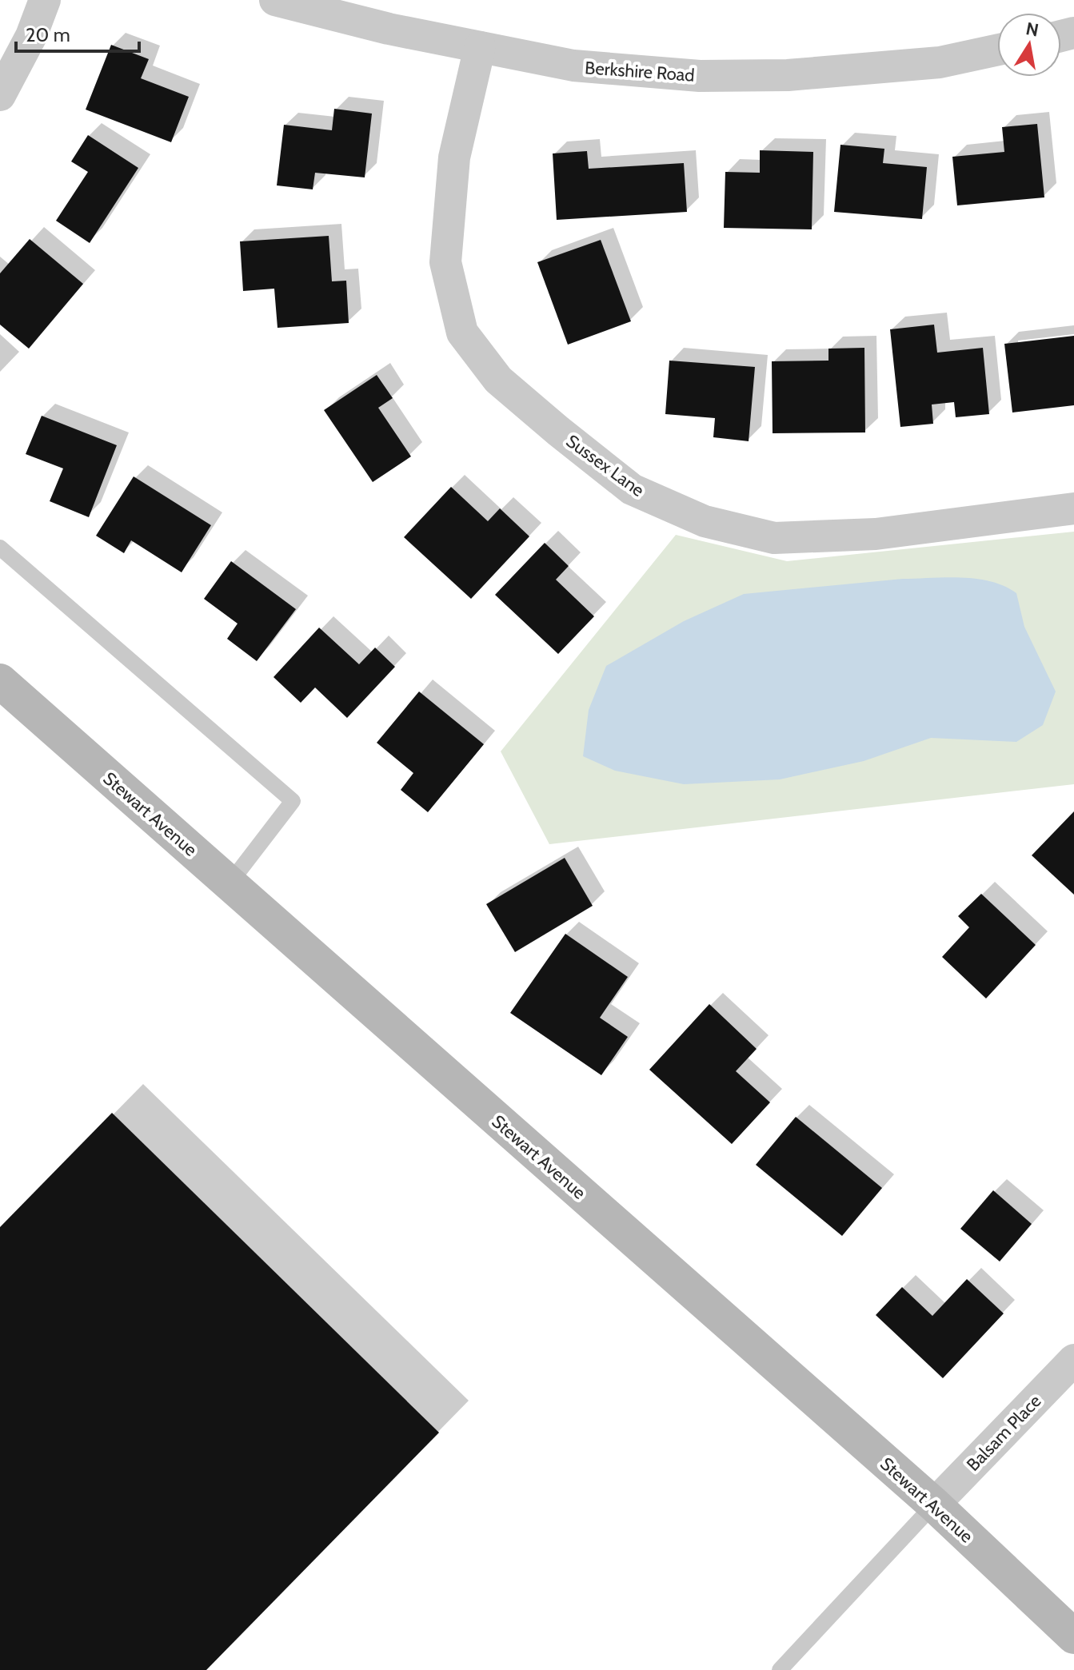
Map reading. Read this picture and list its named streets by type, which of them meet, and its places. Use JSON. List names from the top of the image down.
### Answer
{
  "streets": {
    "main road": ["Stewart Avenue"],
    "street": ["Berkshire Road", "Sussex Lane", "Balsam Place"]
  },
  "crossings": [
    ["Berkshire Road", "Sussex Lane"],
    ["Stewart Avenue", "Balsam Place"]
  ],
  "scale_bar": "20 m",
  "north": "top"
}
